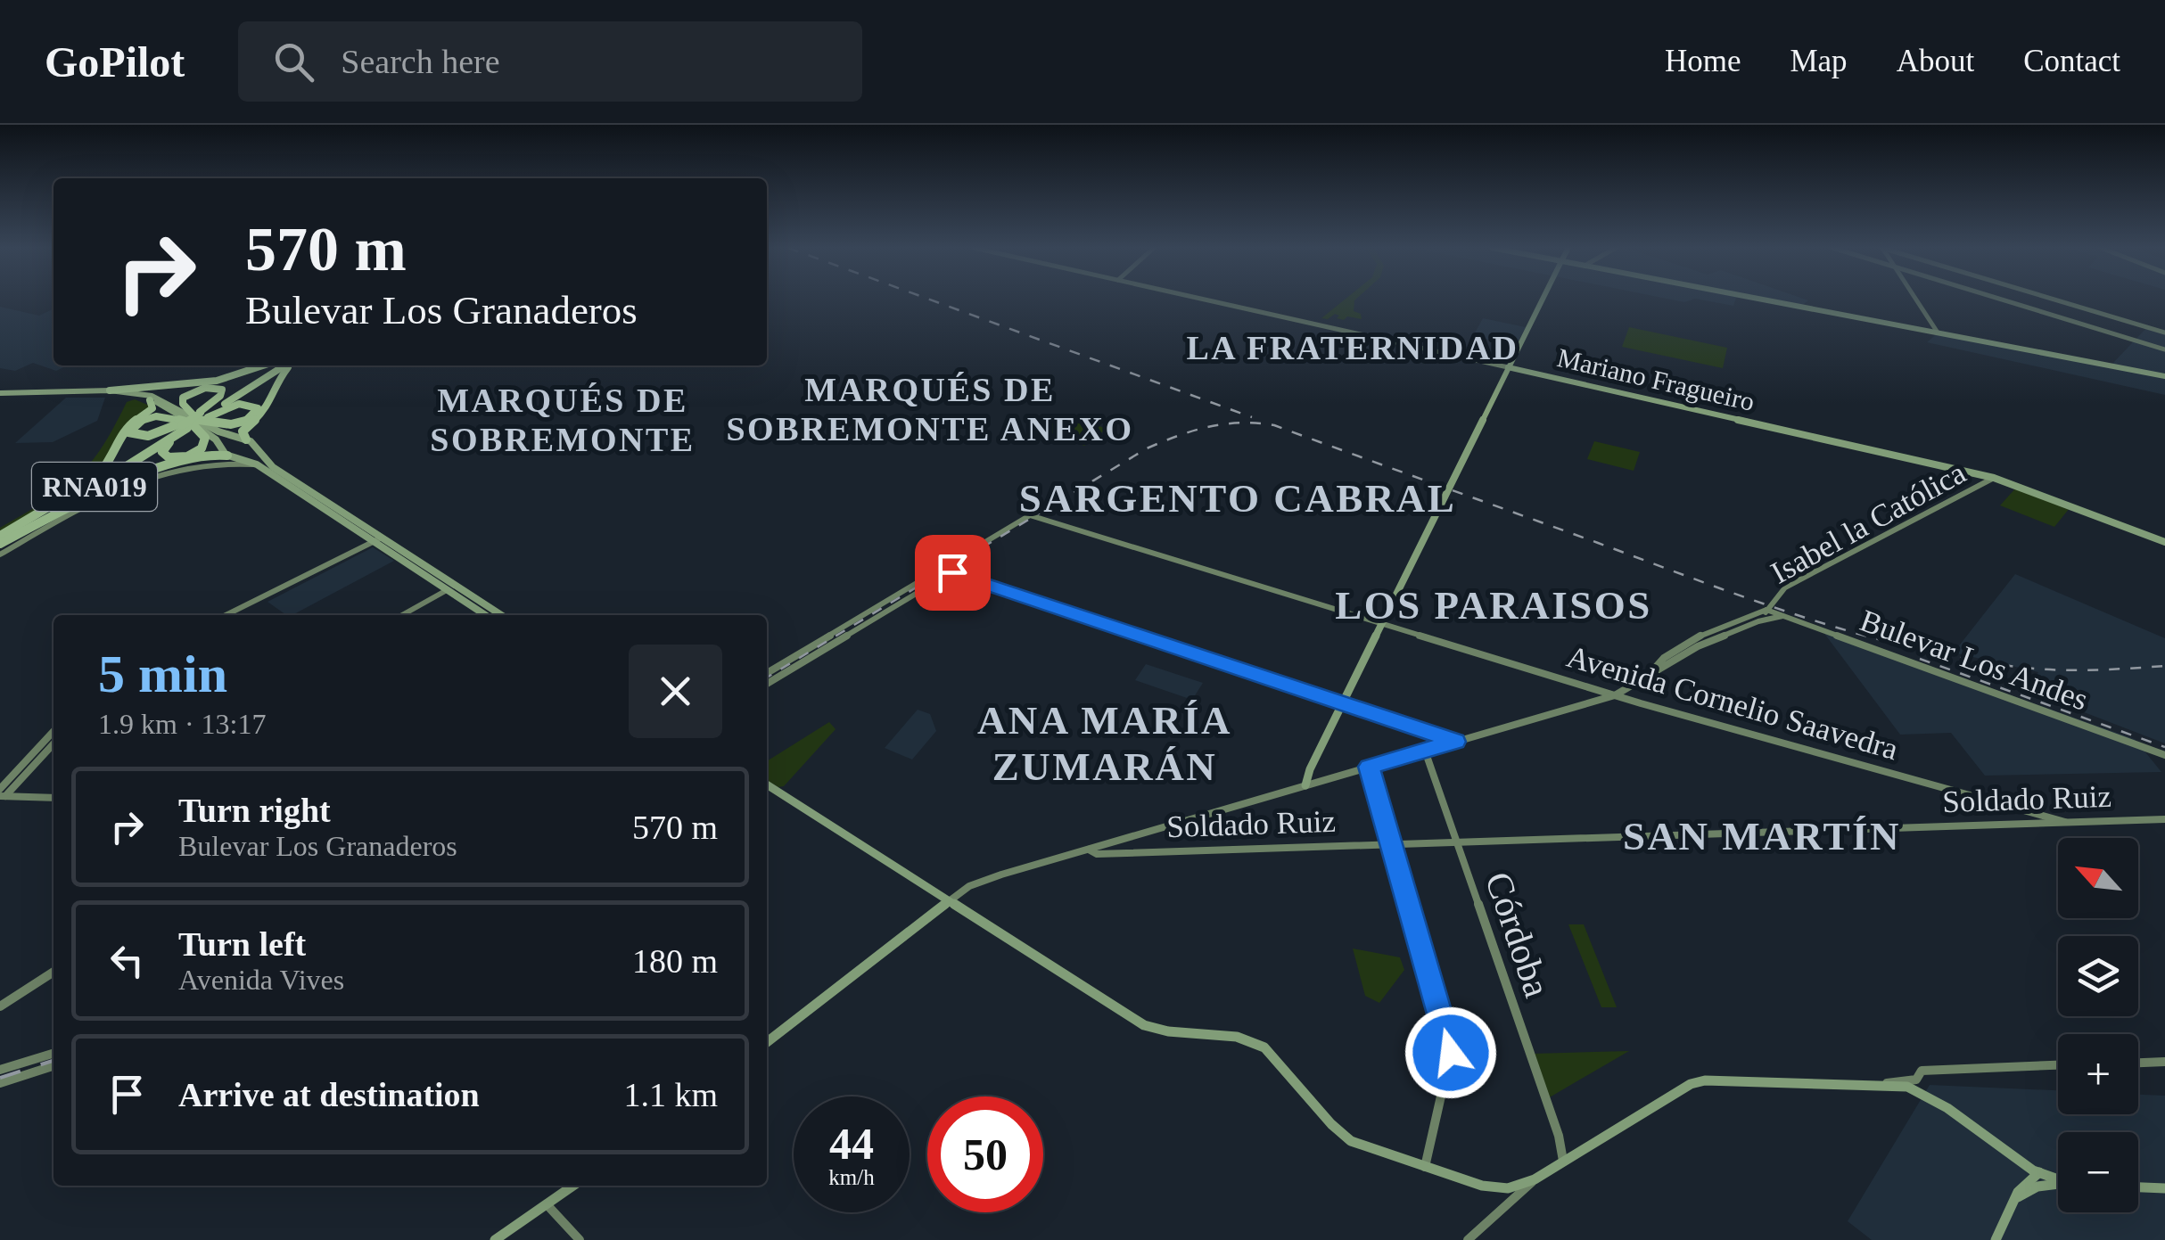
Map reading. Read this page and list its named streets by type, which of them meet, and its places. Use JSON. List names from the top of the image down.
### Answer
{
  "streets": {
    "highway": ["RNA019"],
    "main road": [
      "Mariano Fragueiro",
      "Isabel la Católica",
      "Bulevar Los Andes",
      "Avenida Cornelio Saavedra",
      "Soldado Ruiz",
      "Córdoba"
    ]
  },
  "crossings": [
    ["Mariano Fragueiro", "Isabel la Católica"],
    ["Isabel la Católica", "Bulevar Los Andes"],
    ["Avenida Cornelio Saavedra", "Soldado Ruiz"],
    ["Soldado Ruiz", "Córdoba"]
  ],
  "districts": [
    "LA FRATERNIDAD",
    "MARQUÉS DE SOBREMONTE ANEXO",
    "MARQUÉS DE SOBREMONTE",
    "SARGENTO CABRAL",
    "LOS PARAISOS",
    "ANA MARÍA ZUMARÁN",
    "SAN MARTÍN"
  ],
  "north": "top left",
  "page": {
    "header": "GoPilot",
    "search": "Search here",
    "nav": [
      "Home",
      "Map",
      "About",
      "Contact"
    ],
    "turn": ["570 m", "Bulevar Los Granaderos"],
    "heading": ["5 min", "1.9 km · 13:17"],
    "list": [
      {
        "name": "Turn right",
        "note": "Bulevar Los Granaderos",
        "value": "570 m"
      },
      {
        "name": "Turn left",
        "note": "Avenida Vives",
        "value": "180 m"
      },
      {
        "name": "Arrive at destination",
        "value": "1.1 km"
      }
    ],
    "map_buttons": ["+", "−"],
    "speed": "44 km/h",
    "limit": "50"
  }
}
